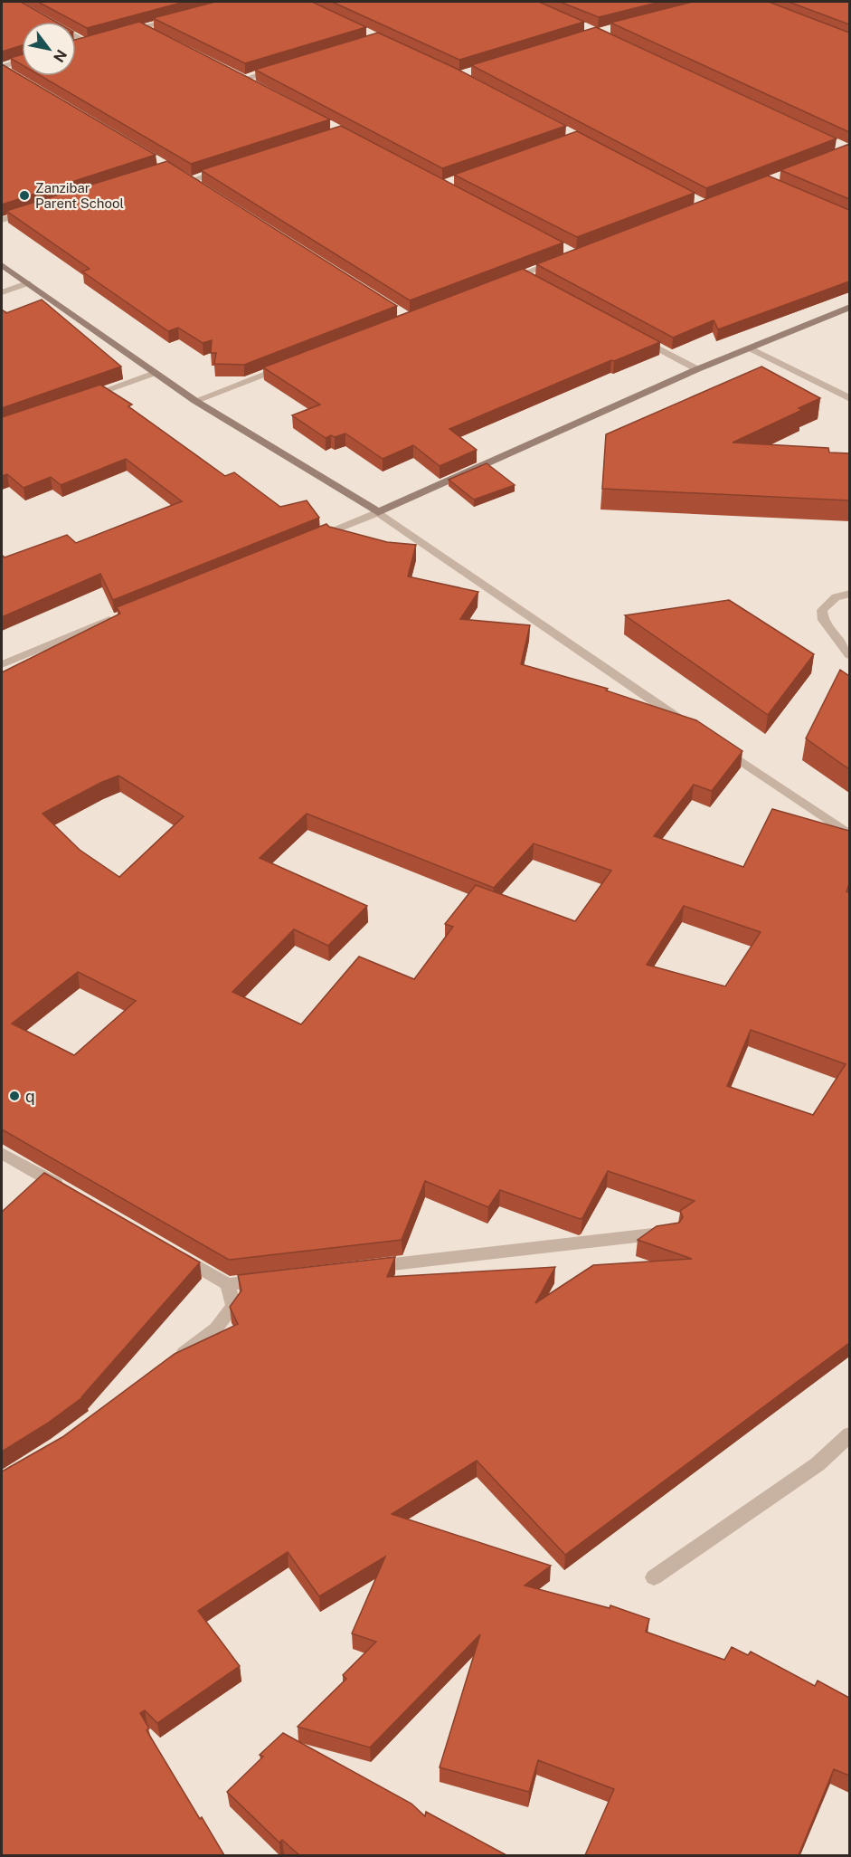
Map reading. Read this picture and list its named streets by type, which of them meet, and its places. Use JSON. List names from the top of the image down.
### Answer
{
  "places": ["Zanzibar Parent School", "q"],
  "north": "bottom right"
}
